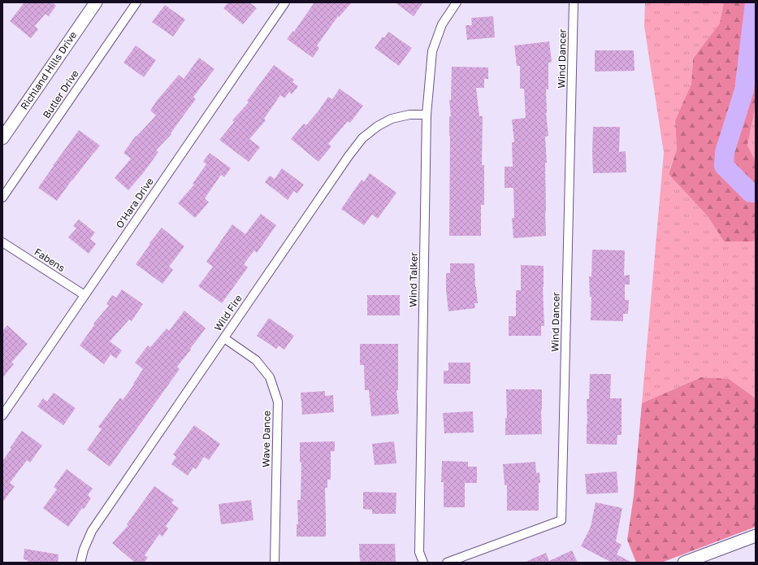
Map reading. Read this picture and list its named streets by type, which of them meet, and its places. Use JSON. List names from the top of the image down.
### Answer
{
  "streets": {
    "street": [
      "Wind Dancer",
      "Richland Hills Drive",
      "Butler Drive",
      "O'Hara Drive",
      "Fabens",
      "Wind Talker",
      "Wild Fire",
      "Wave Dance"
    ]
  },
  "crossings": [
    ["O'Hara Drive", "Fabens"],
    ["Wind Talker", "Wild Fire"],
    ["Wild Fire", "Wave Dance"]
  ]
}
